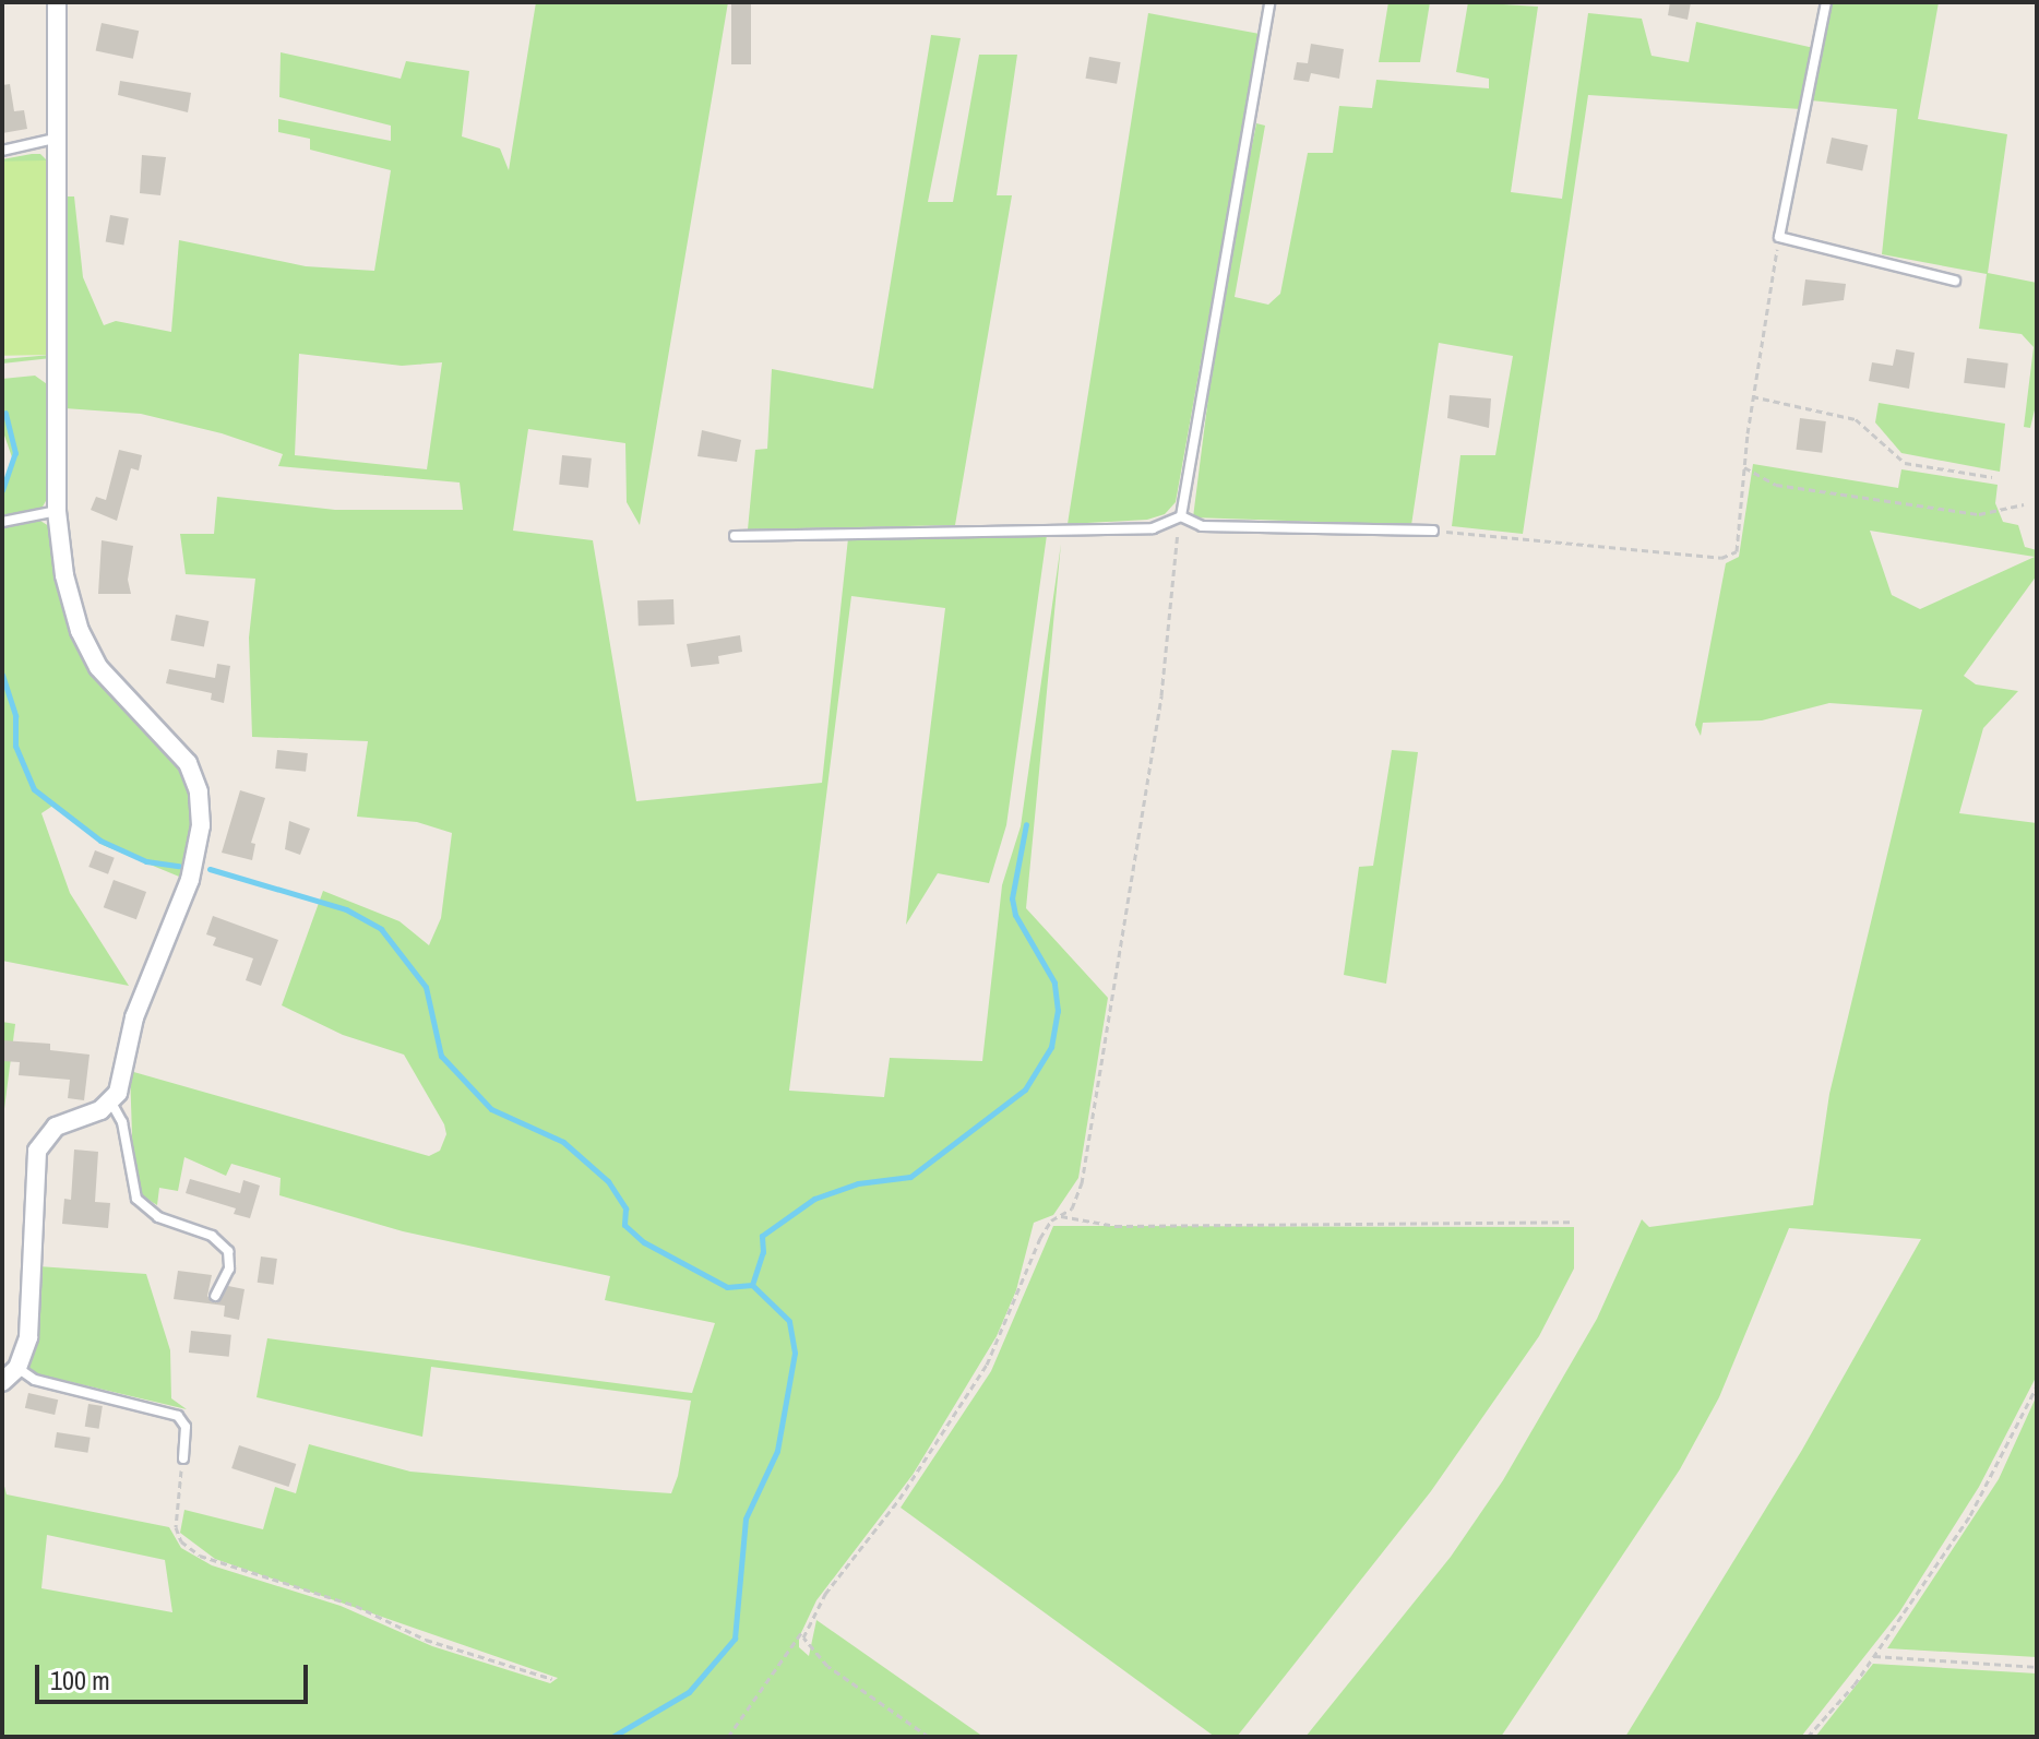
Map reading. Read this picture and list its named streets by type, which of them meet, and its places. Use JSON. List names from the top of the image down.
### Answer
{
  "scale_bar": "100 m"
}
